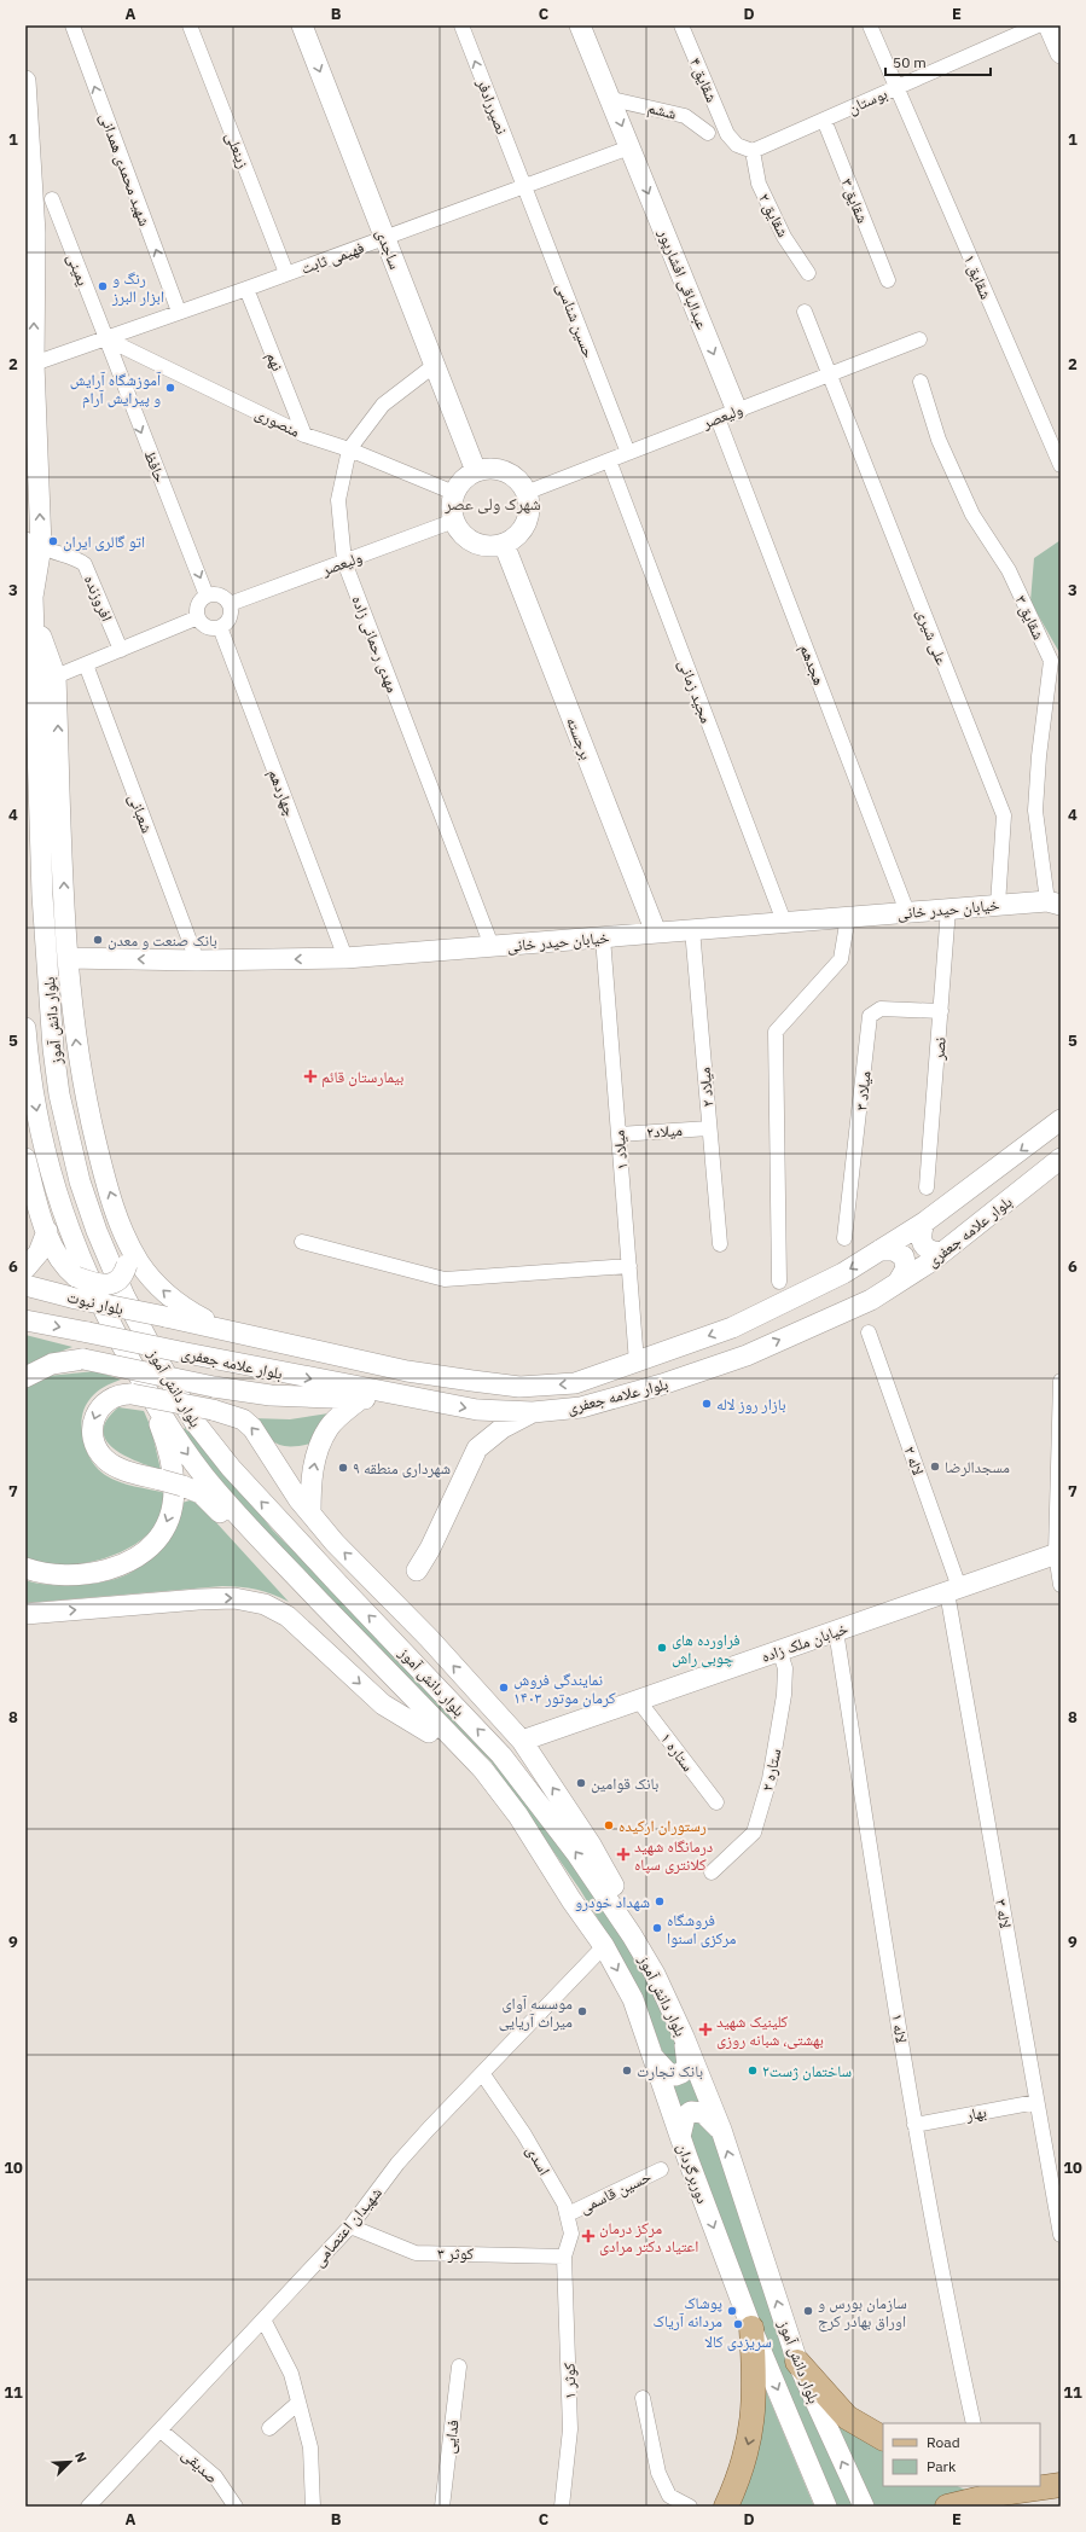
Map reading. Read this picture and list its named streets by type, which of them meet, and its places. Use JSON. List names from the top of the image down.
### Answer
{
  "streets": {
    "main road": [
      "ساجدی",
      "عبدالباقی افشارپور",
      "برجسته",
      "خیابان حیدر خانی",
      "بلوار دانش آموز",
      "بلوار علامه جعفری",
      "بلوار نبوت",
      "خیابان ملک زاده",
      "دوربرگردان"
    ],
    "street": [
      "شقایق ۴",
      "بوستان",
      "نصیررادفر",
      "ششم",
      "زینعلی",
      "شهید محمدی همدانی",
      "شقایق ۳",
      "شقایق ۲",
      "فهیمی ثابت",
      "یمینی",
      "شقایق ۱",
      "حسین شناسی",
      "نهم",
      "ولیعصر",
      "منصوری",
      "حافظ",
      "افروزنده",
      "علی شیری",
      "مهدی رحمانی زاده",
      "هجدهم",
      "مجید زمانی",
      "چهاردهم",
      "شعبانی",
      "نصر",
      "میلاد ۲",
      "میلاد ۳",
      "میلاد۲",
      "میلاد ۱",
      "لاله ۲",
      "ستاره ۱",
      "ستاره ۲",
      "لاله ۳",
      "لاله ۱",
      "بهار",
      "اسدی",
      "حسین قاسمی",
      "شهیدان اعتصامی",
      "کوثر ۳",
      "کوثر ۱",
      "فدایی",
      "صدیقی"
    ]
  },
  "crossings": [
    ["شقایق ۴", "بوستان"],
    ["شقایق ۴", "شقایق ۲"],
    ["بوستان", "شقایق ۳"],
    ["بوستان", "شقایق ۲"],
    ["بوستان", "شقایق ۱"],
    ["نصیررادفر", "فهیمی ثابت"],
    ["نصیررادفر", "حسین شناسی"],
    ["ششم", "عبدالباقی افشارپور"],
    ["زینعلی", "فهیمی ثابت"],
    ["شهید محمدی همدانی", "فهیمی ثابت"],
    ["شقایق ۳", "خیابان حیدر خانی"],
    ["ساجدی", "فهیمی ثابت"],
    ["ساجدی", "ولیعصر"],
    ["ساجدی", "منصوری"],
    ["ساجدی", "مهدی رحمانی زاده"],
    ["ساجدی", "برجسته"],
    ["فهیمی ثابت", "یمینی"],
    ["فهیمی ثابت", "عبدالباقی افشارپور"],
    ["فهیمی ثابت", "حسین شناسی"],
    ["فهیمی ثابت", "نهم"],
    ["فهیمی ثابت", "منصوری"],
    ["فهیمی ثابت", "حافظ"],
    ["فهیمی ثابت", "بلوار دانش آموز"],
    ["یمینی", "منصوری"],
    ["یمینی", "حافظ"],
    ["عبدالباقی افشارپور", "ولیعصر"],
    ["حسین شناسی", "ولیعصر"],
    ["نهم", "منصوری"],
    ["ولیعصر", "منصوری"],
    ["ولیعصر", "حافظ"],
    ["ولیعصر", "علی شیری"],
    ["ولیعصر", "مهدی رحمانی زاده"],
    ["ولیعصر", "هجدهم"],
    ["ولیعصر", "مجید زمانی"],
    ["ولیعصر", "برجسته"],
    ["ولیعصر", "چهاردهم"],
    ["منصوری", "حافظ"],
    ["منصوری", "مهدی رحمانی زاده"],
    ["منصوری", "برجسته"],
    ["حافظ", "چهاردهم"],
    ["افروزنده", "بلوار دانش آموز"],
    ["علی شیری", "خیابان حیدر خانی"],
    ["مهدی رحمانی زاده", "خیابان حیدر خانی"],
    ["هجدهم", "خیابان حیدر خانی"],
    ["مجید زمانی", "خیابان حیدر خانی"],
    ["برجسته", "خیابان حیدر خانی"],
    ["چهاردهم", "خیابان حیدر خانی"],
    ["شعبانی", "خیابان حیدر خانی"],
    ["خیابان حیدر خانی", "نصر"],
    ["خیابان حیدر خانی", "میلاد ۲"],
    ["خیابان حیدر خانی", "میلاد ۱"],
    ["بلوار دانش آموز", "دوربرگردان"],
    ["نصر", "میلاد ۳"],
    ["میلاد ۲", "میلاد۲"],
    ["میلاد۲", "میلاد ۱"],
    ["میلاد ۱", "بلوار علامه جعفری"],
    ["بلوار علامه جعفری", "بلوار نبوت"],
    ["لاله ۲", "خیابان ملک زاده"],
    ["لاله ۲", "لاله ۳"],
    ["خیابان ملک زاده", "ستاره ۱"],
    ["خیابان ملک زاده", "ستاره ۲"],
    ["خیابان ملک زاده", "لاله ۳"],
    ["خیابان ملک زاده", "لاله ۱"],
    ["لاله ۳", "بهار"],
    ["لاله ۱", "بهار"],
    ["اسدی", "حسین قاسمی"],
    ["اسدی", "شهیدان اعتصامی"],
    ["اسدی", "کوثر ۳"],
    ["اسدی", "کوثر ۱"],
    ["دوربرگردان", "شهیدان اعتصامی"],
    ["شهیدان اعتصامی", "کوثر ۳"],
    ["شهیدان اعتصامی", "صدیقی"],
    ["کوثر ۳", "کوثر ۱"]
  ],
  "one_way": [
    "نصیررادفر",
    "شهید محمدی همدانی",
    "ساجدی",
    "عبدالباقی افشارپور",
    "حافظ",
    "دوربرگردان"
  ],
  "districts": ["شهرک ولی عصر"],
  "places": {
    "other": [
      "رنگ و ابزار البرز",
      "آموزشگاه آرایش و پیرایش آرام",
      "اتو گالری ایران",
      "بانک صنعت و معدن",
      "بازار روز لاله",
      "مسجدالرضا",
      "شهرداری منطقه ۹",
      "فراورده های چوبی راش",
      "نمایندگی فروش ۱۴۰۳ کرمان موتور",
      "بانک قوامین",
      "رستوران ارکیده",
      "شهداد خودرو",
      "فروشگاه مرکزی اسنوا",
      "موسسه آوای میراث آریایی",
      "بانک تجارت",
      "ساختمان ژست۲",
      "پوشاک مردانه آریاک",
      "سازمان بورس و اوراق بهادر کرج",
      "سریزدی کالا"
    ],
    "health": [
      "بیمارستان قائم",
      "درمانگاه شهید کلانتری سپاه",
      "کلینیک شهید بهشتی، شبانه روزی",
      "مرکز درمان اعتیاد دکتر مرادی"
    ]
  },
  "legend": ["Road", "Park"],
  "scale_bar": "50 m",
  "north": "top right",
  "grid": {
    "columns": [
      "A",
      "B",
      "C",
      "D",
      "E"
    ],
    "rows": [
      "1",
      "2",
      "3",
      "4",
      "5",
      "6",
      "7",
      "8",
      "9",
      "10",
      "11"
    ]
  }
}
